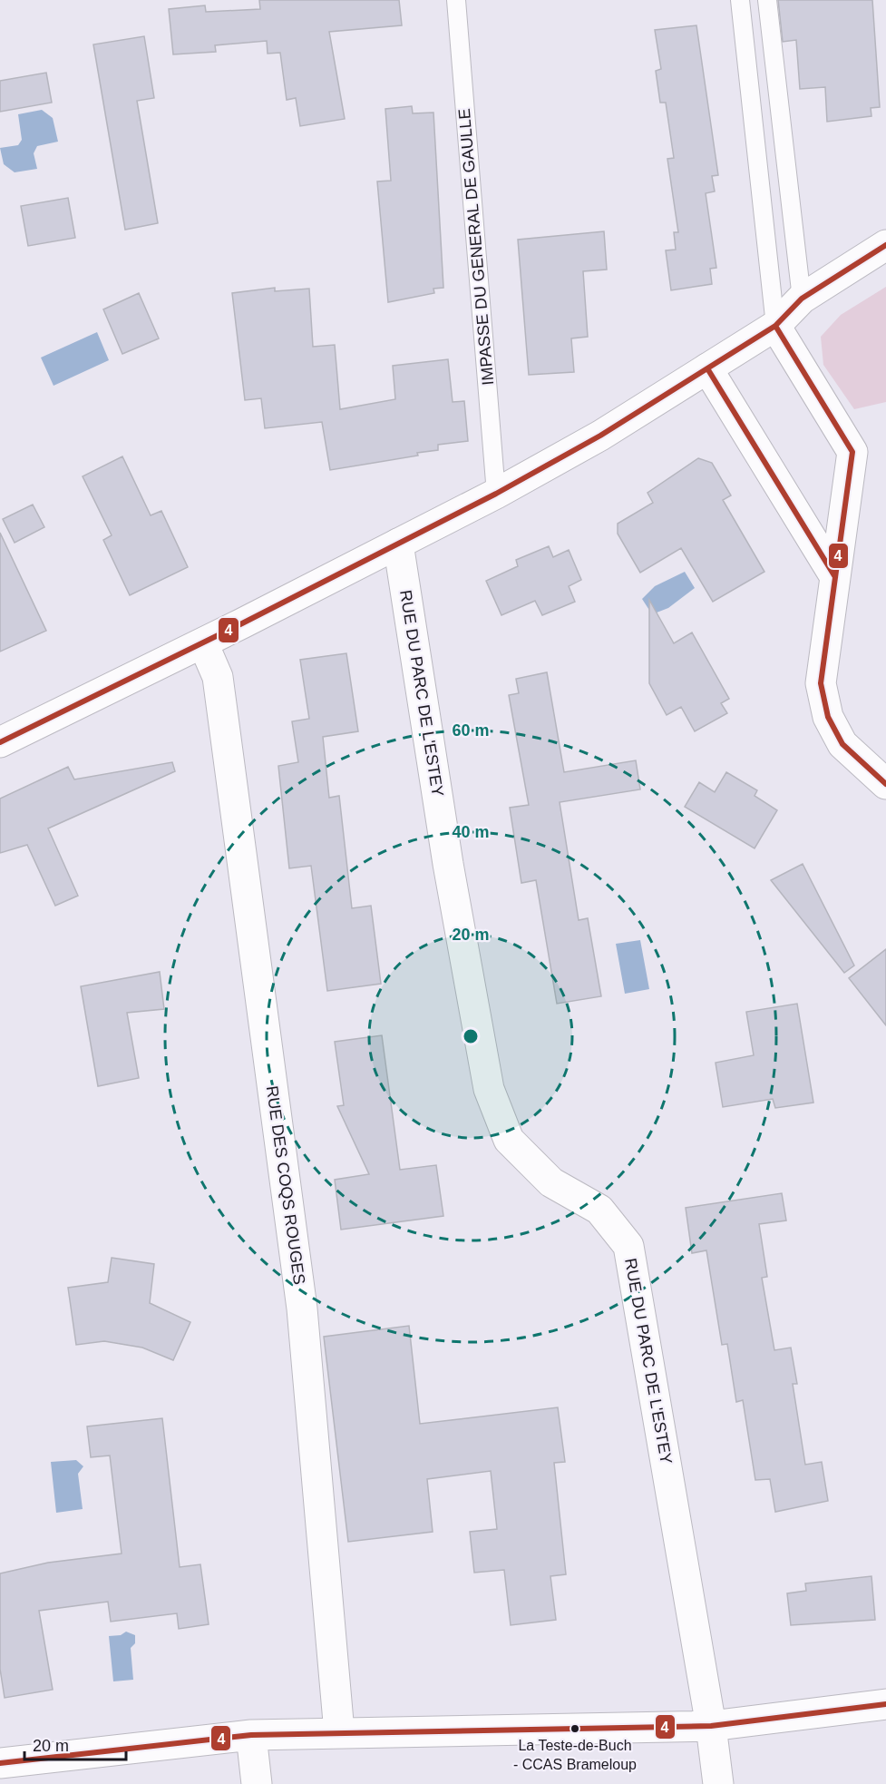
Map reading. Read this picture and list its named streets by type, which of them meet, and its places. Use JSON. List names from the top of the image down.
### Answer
{
  "streets": {
    "street": ["RUE DU PARC DE L'ESTEY", "RUE DES COQS ROUGES"],
    "lane": ["IMPASSE DU GENERAL DE GAULLE"]
  },
  "places": ["La Teste-de-Buch - CCAS Brameloup"],
  "lines": ["transit line 4"],
  "scale_bar": "20 m",
  "rings": ["60 m", "40 m", "20 m"]
}
